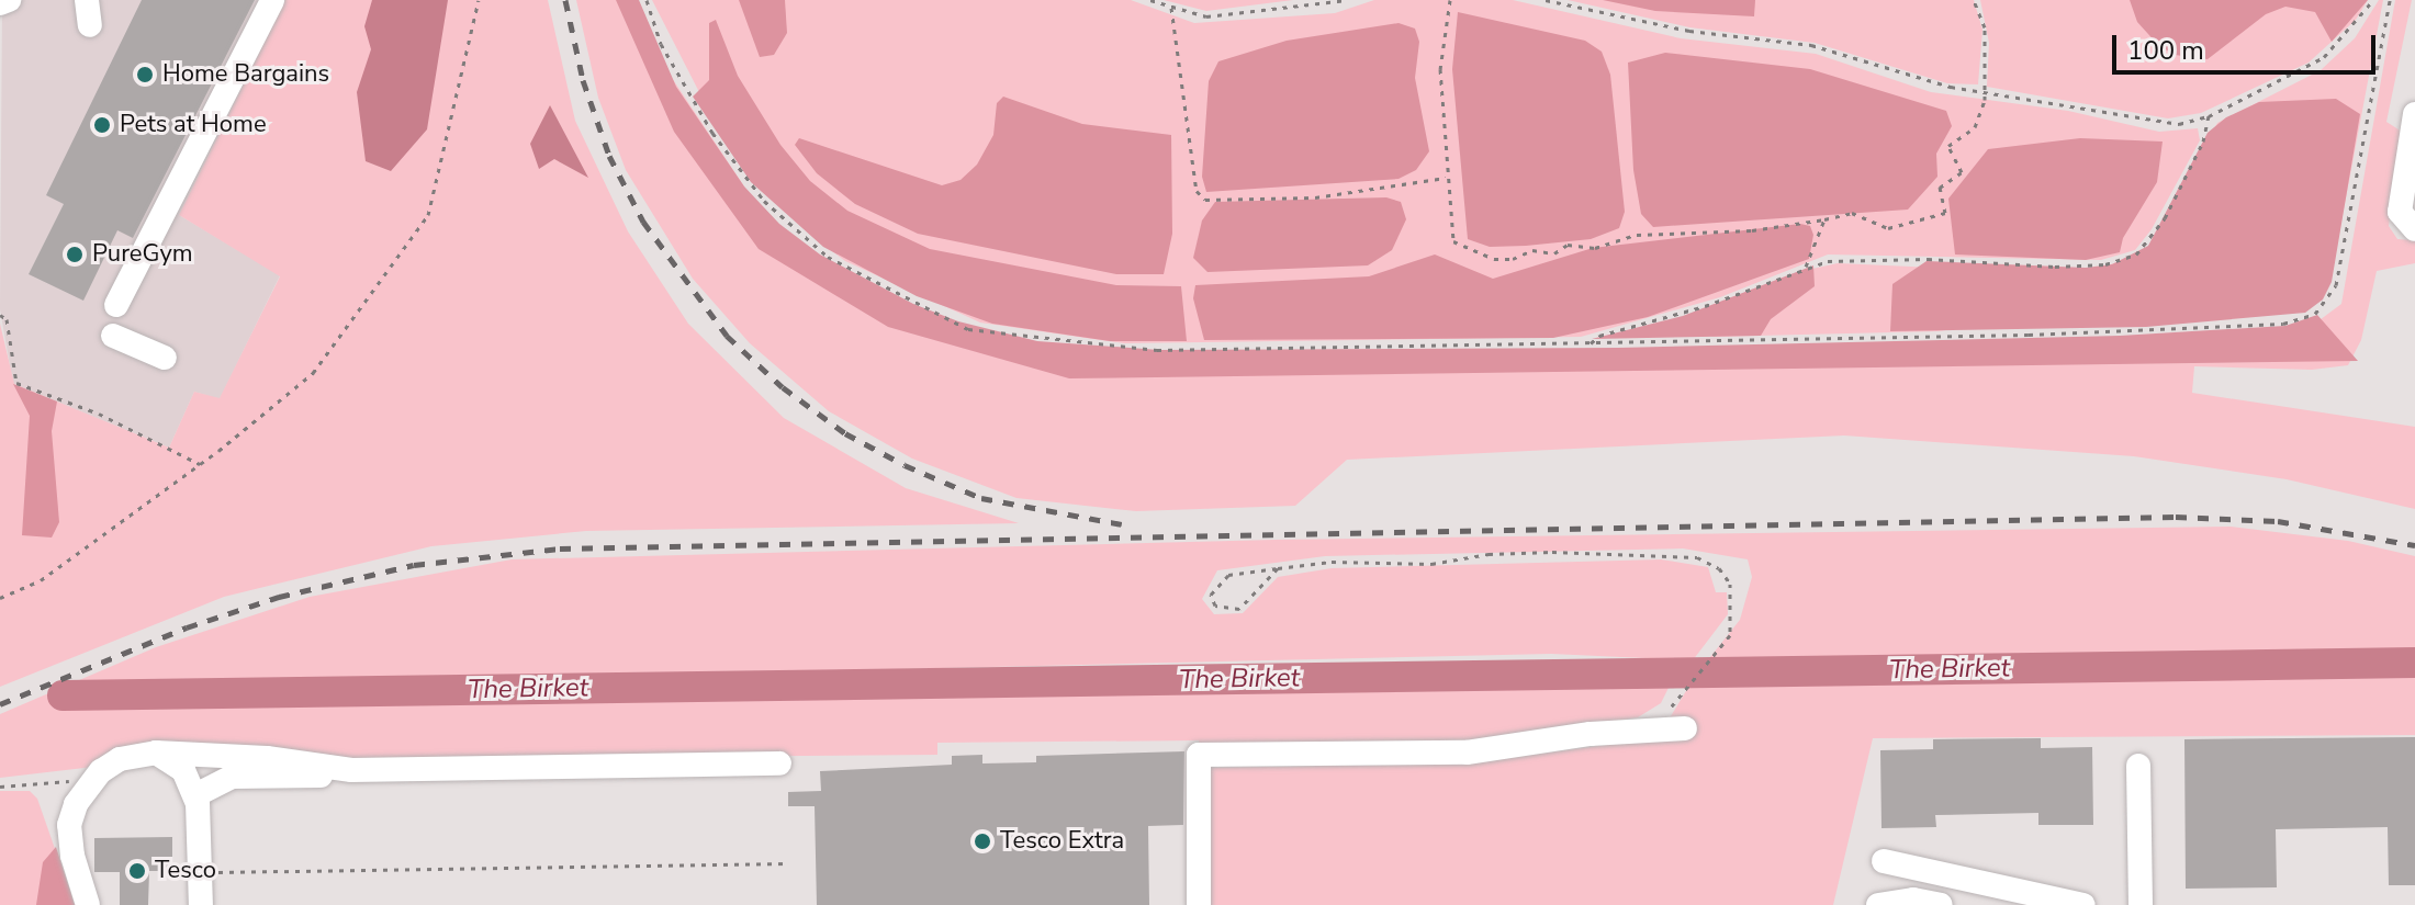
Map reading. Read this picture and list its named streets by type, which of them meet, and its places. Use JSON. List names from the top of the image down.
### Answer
{
  "water": ["The Birket"],
  "places": [
    "Home Bargains",
    "Pets at Home",
    "PureGym",
    "Tesco Extra",
    "Tesco"
  ],
  "scale_bar": "100 m"
}
